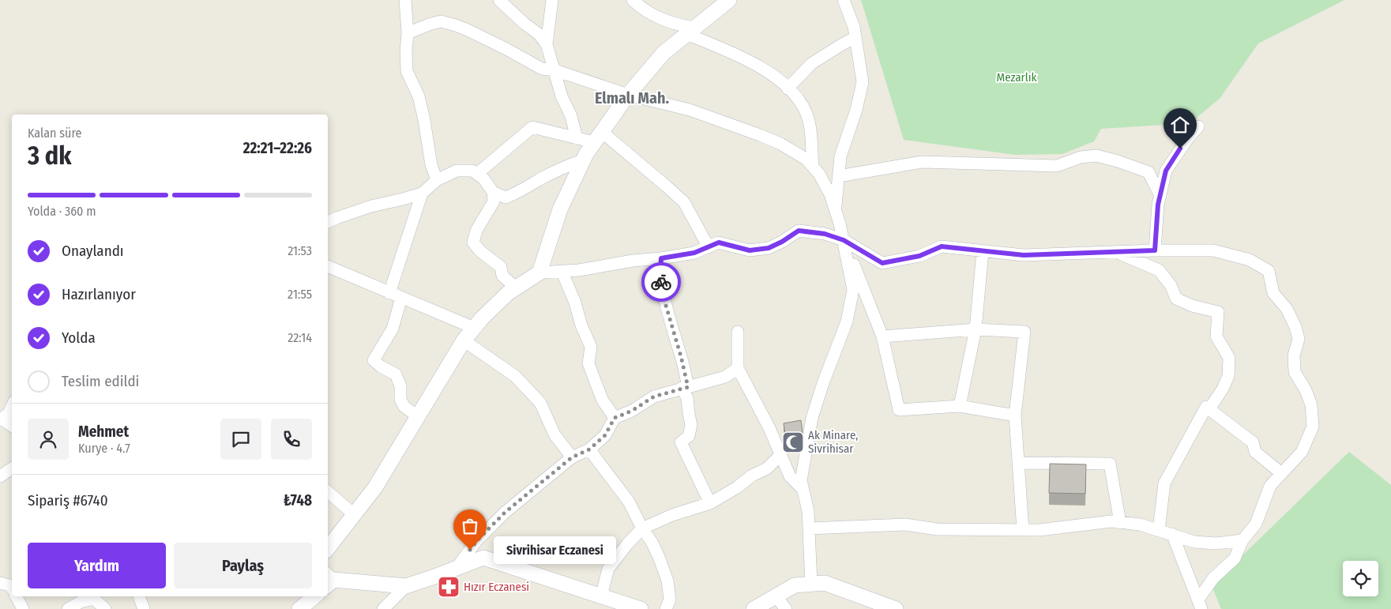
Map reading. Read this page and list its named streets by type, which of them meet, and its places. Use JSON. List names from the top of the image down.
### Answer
{
  "districts": ["Elmalı Mah."],
  "parks": ["Mezarlık"],
  "places": {
    "mosque": ["Ak Minare, Sivrihisar"],
    "other": ["Sivrihisar Eczanesi"],
    "pharmacy": ["Hızır Eczanesi"]
  },
  "page": {
    "heading": ["3 dk", "Kalan süre", "22:21–22:26"],
    "panel": [
      "Mehmet",
      "Kurye · 4.7",
      "Sipariş #6740",
      "₺748"
    ],
    "bar": "Yolda · 360 m",
    "list": [
      ["Onaylandı", "21:53"],
      ["Hazırlanıyor", "21:55"],
      ["Yolda", "22:14"],
      "Teslim edildi"
    ],
    "buttons": ["Yardım", "Paylaş"],
    "bubble": "Sivrihisar Eczanesi"
  }
}
